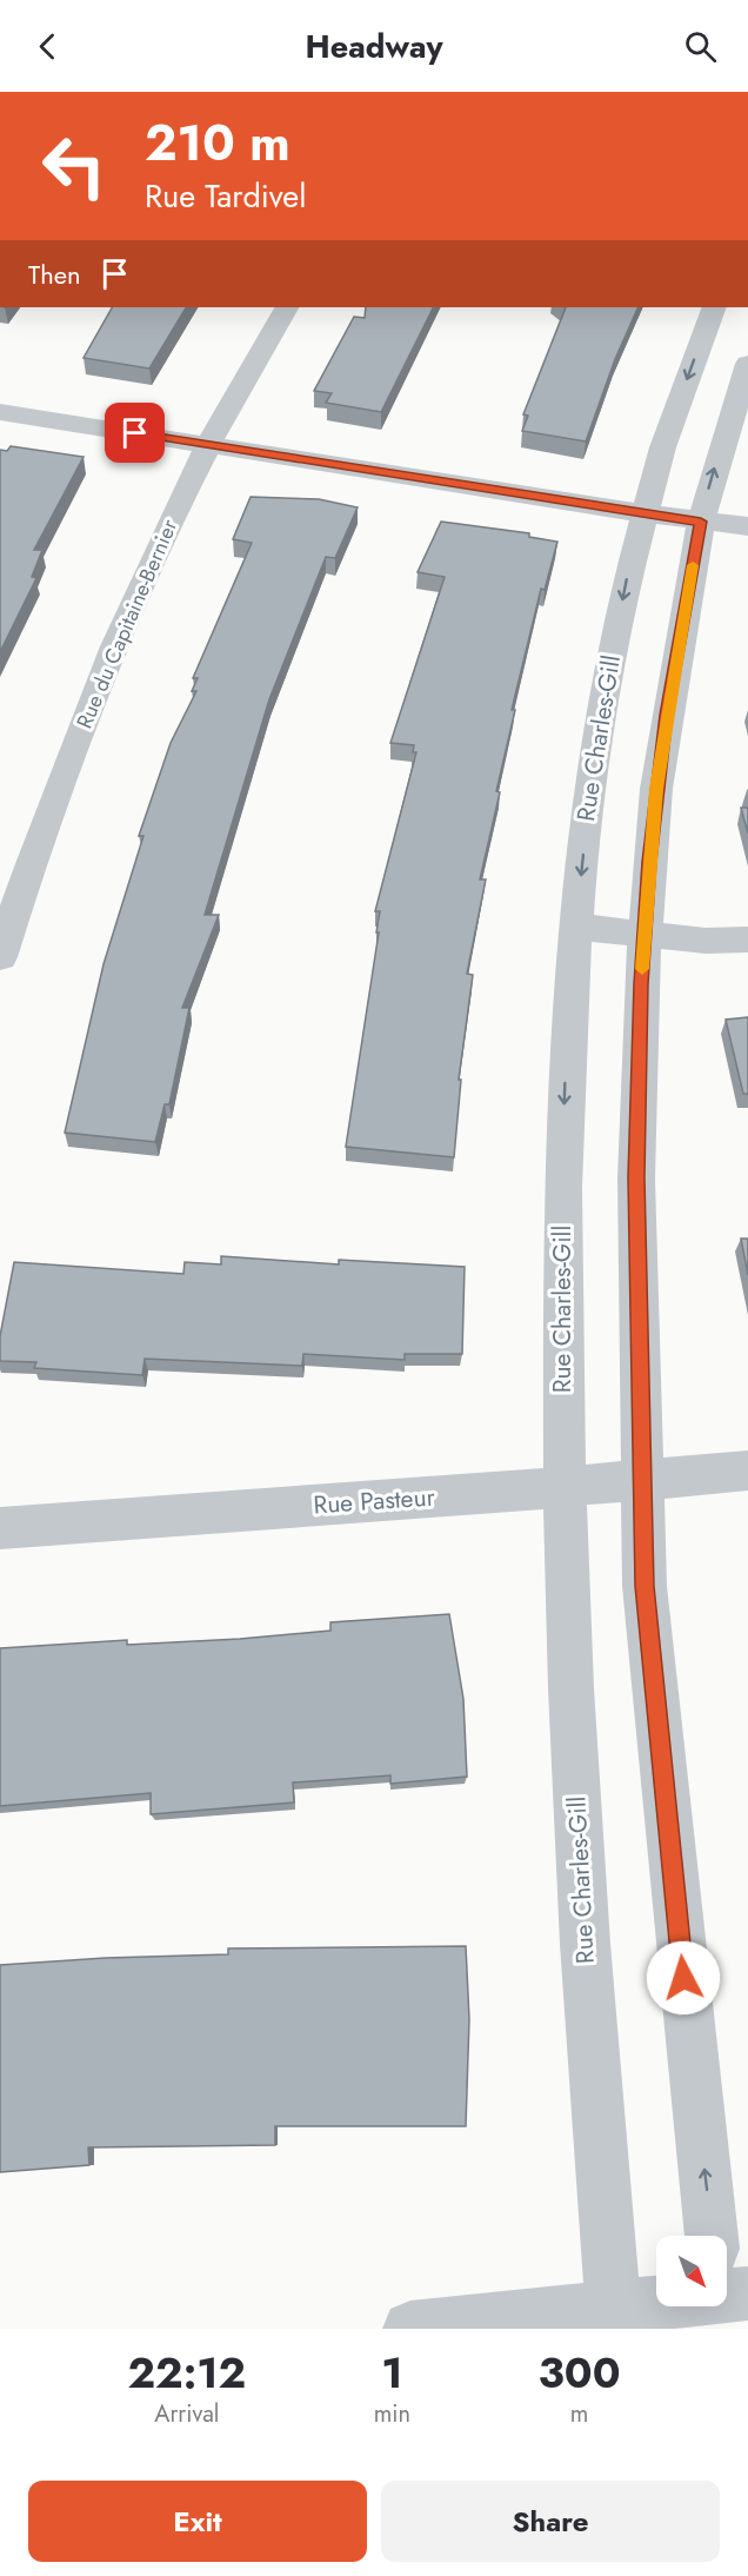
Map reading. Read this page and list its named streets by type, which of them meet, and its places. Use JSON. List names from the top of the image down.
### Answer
{
  "streets": {
    "street": ["Rue du Capitaine-Bernier", "Rue Charles-Gill", "Rue Pasteur"]
  },
  "crossings": [
    ["Rue Charles-Gill", "Rue Pasteur"]
  ],
  "north": "bottom right",
  "page": {
    "header": "Headway",
    "turn": ["210 m", "Rue Tardivel"],
    "then": "Then",
    "eta": [
      "22:12",
      "Arrival",
      "1",
      "min",
      "300",
      "m"
    ],
    "buttons": ["Exit", "Share"]
  }
}
